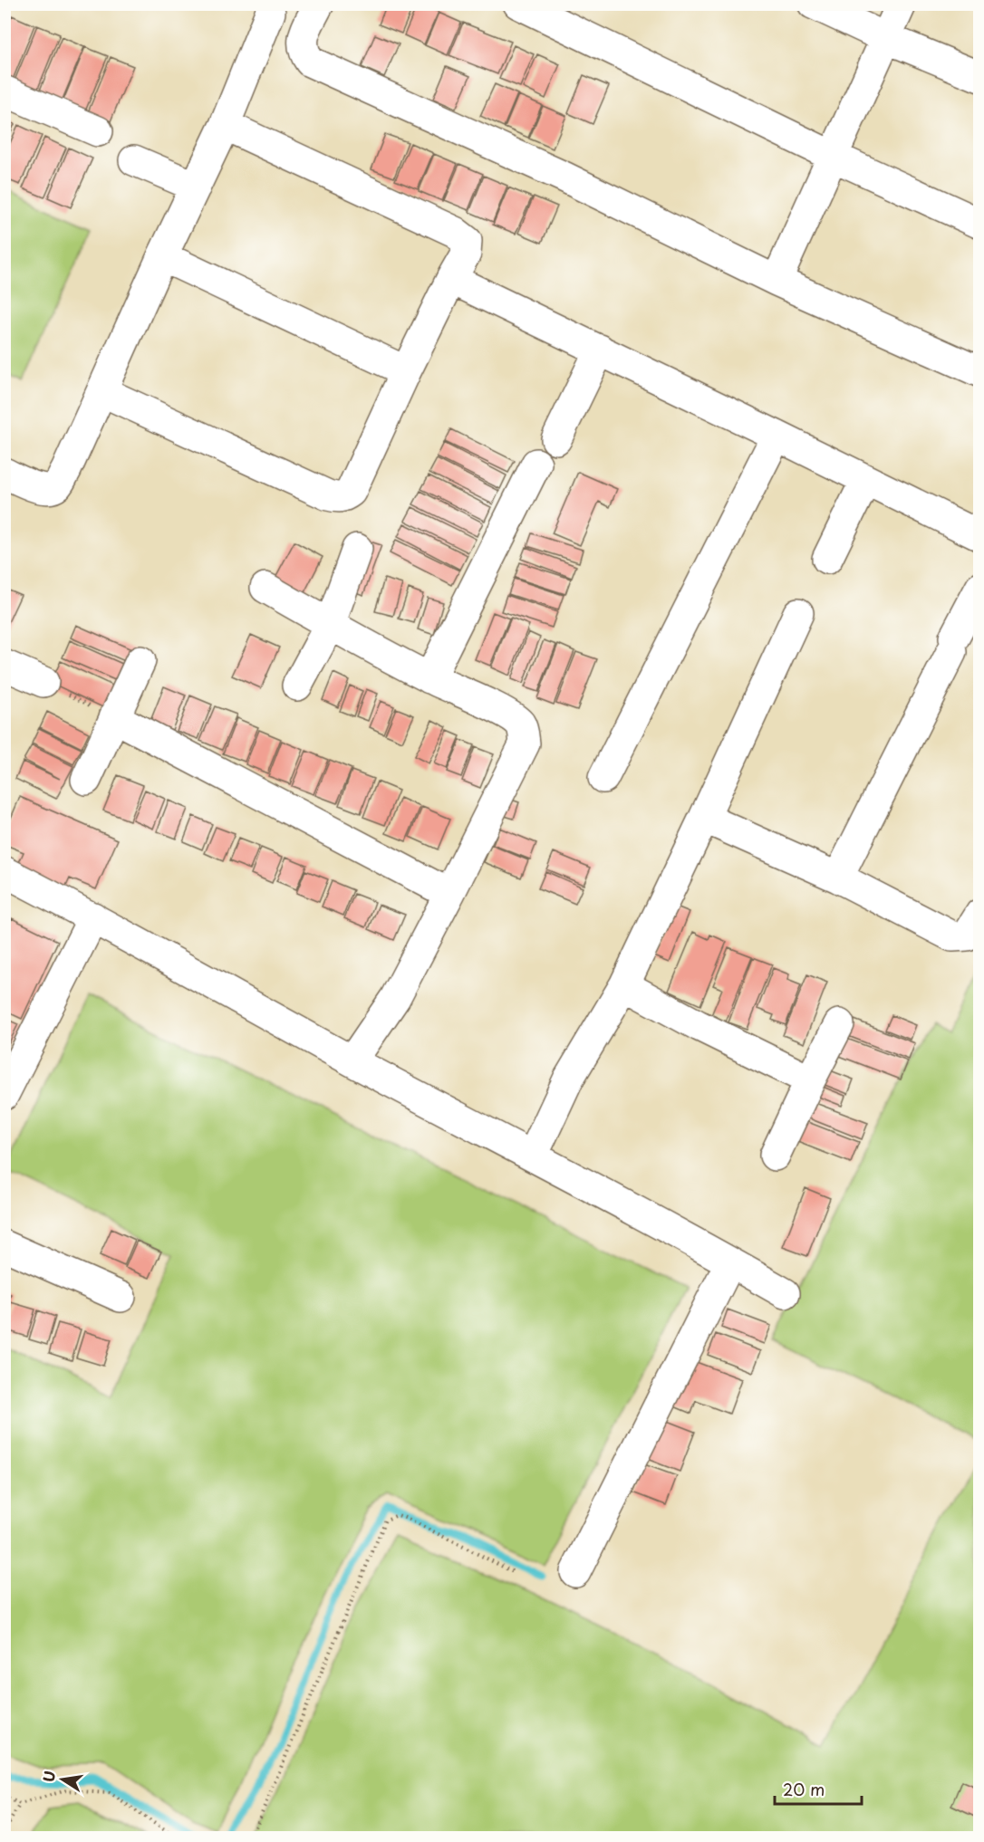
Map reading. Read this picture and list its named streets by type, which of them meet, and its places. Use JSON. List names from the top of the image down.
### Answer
{
  "scale_bar": "20 m",
  "north": "left"
}
